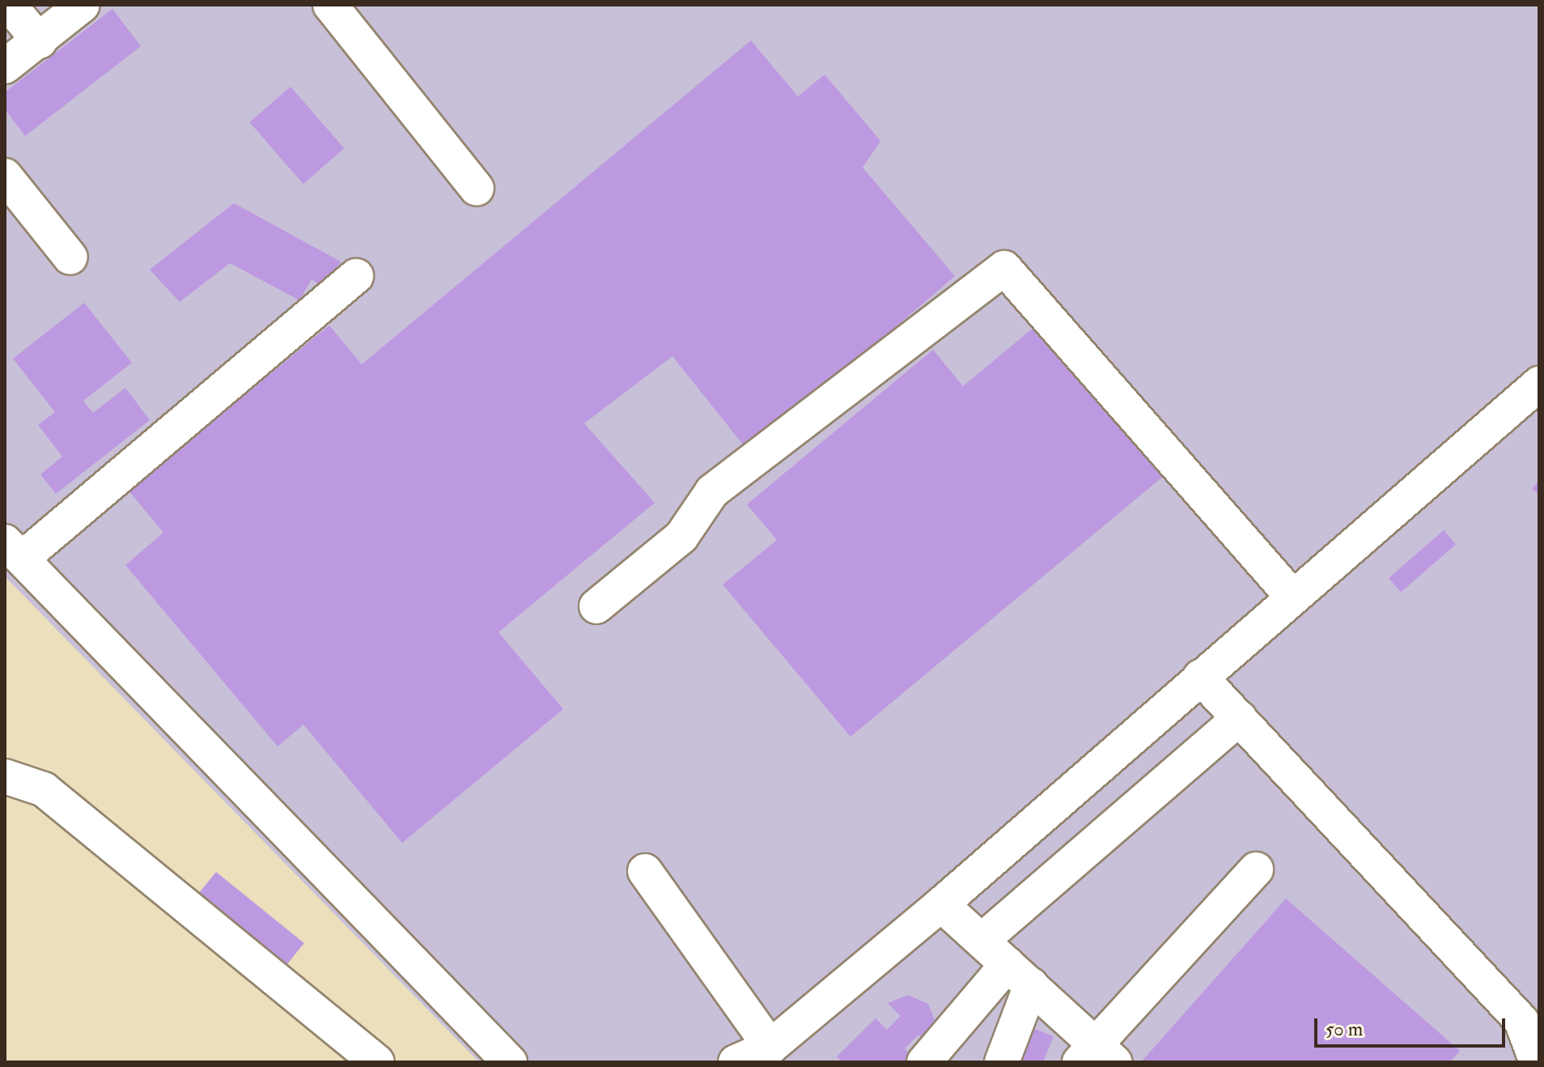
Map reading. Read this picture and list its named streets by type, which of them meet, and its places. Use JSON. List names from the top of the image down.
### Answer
{
  "scale_bar": "50 m"
}
